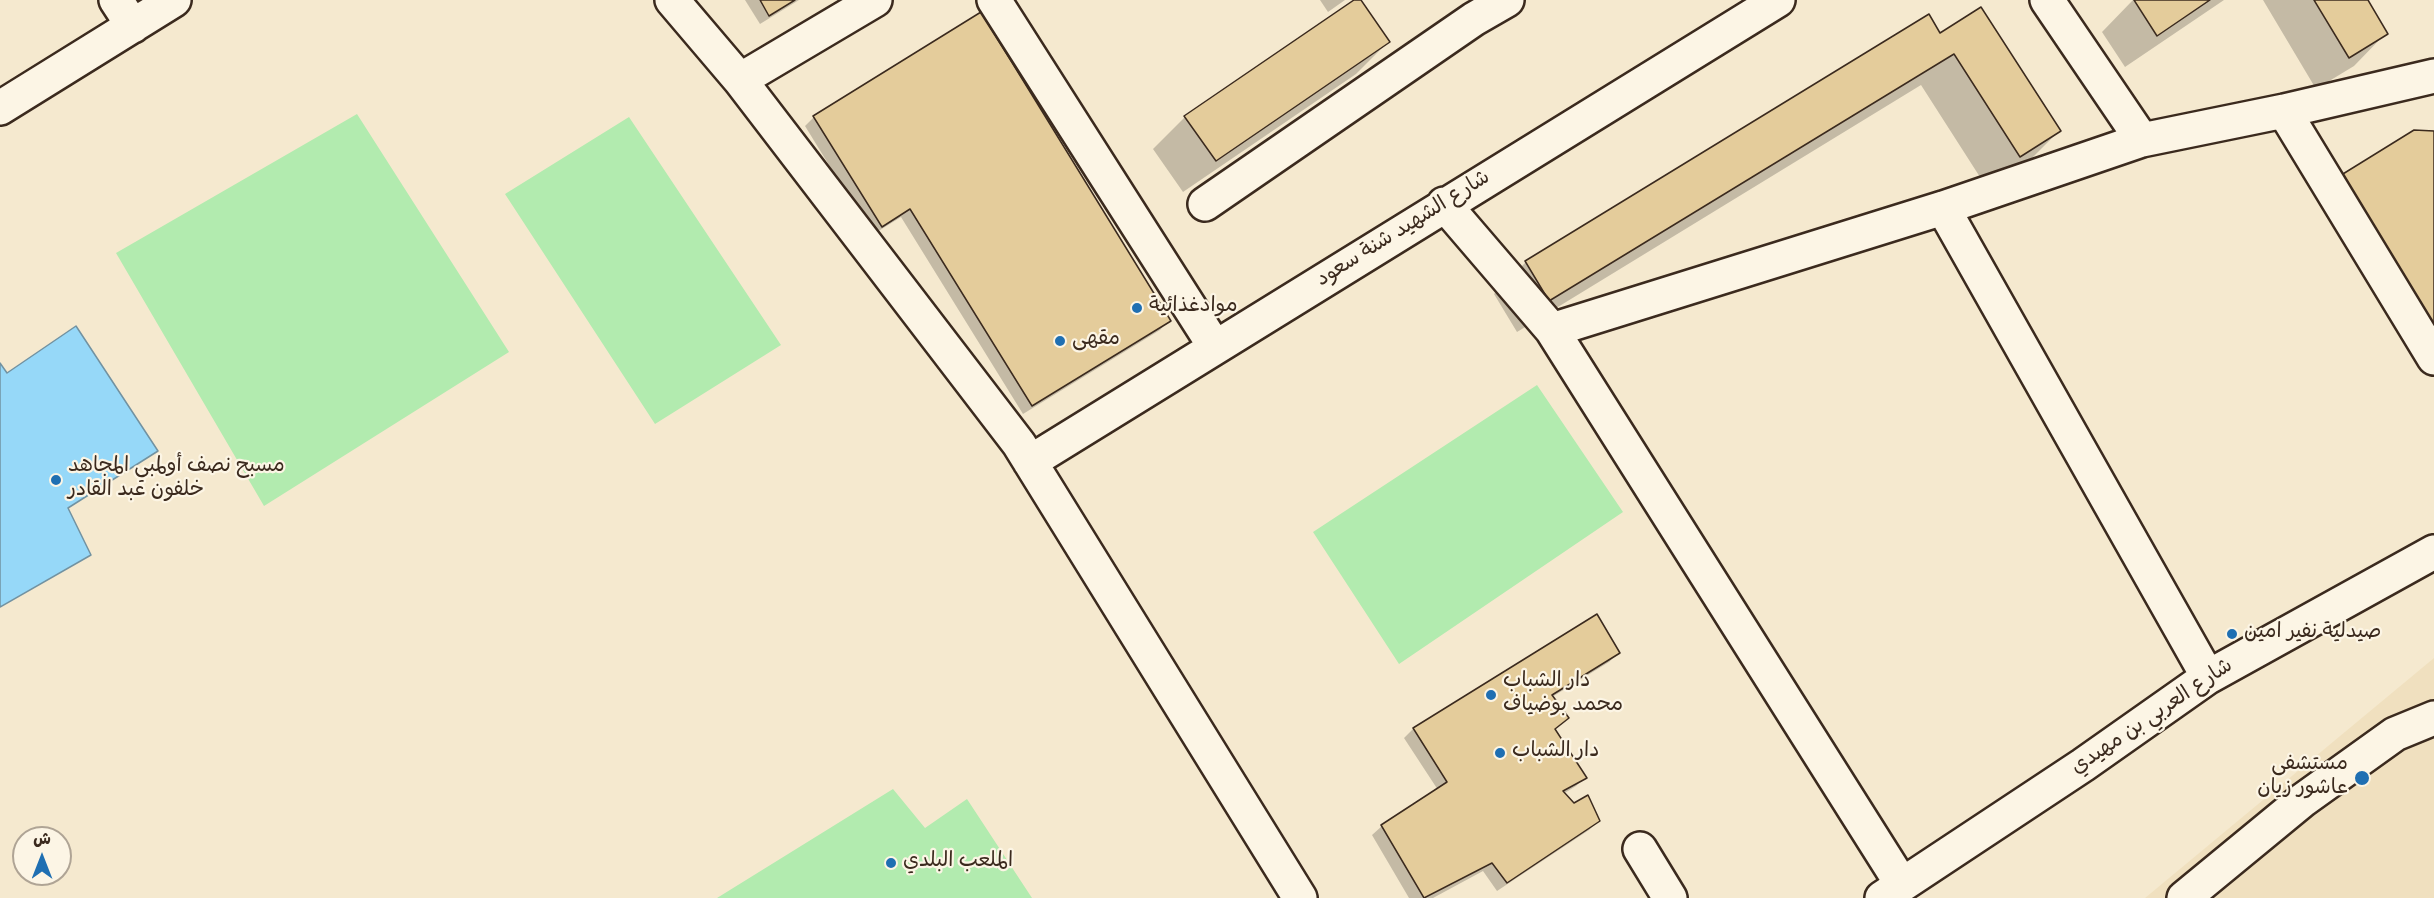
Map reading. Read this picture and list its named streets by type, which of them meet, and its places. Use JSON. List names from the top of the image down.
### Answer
{
  "streets": {
    "street": ["شارع الشهيد شنة سعود", "شارع العربي بن مهيدي"]
  },
  "places": [
    "موادغذائية",
    "مقهى",
    "مسبح نصف أولمبي المجاهد خلفون عبد القادر",
    "صيدلية نفير امين",
    "دار الشباب محمد بوضياف",
    "دار الشباب",
    "مستشفى عاشور زيان",
    "الملعب البلدي"
  ],
  "north": "top"
}
